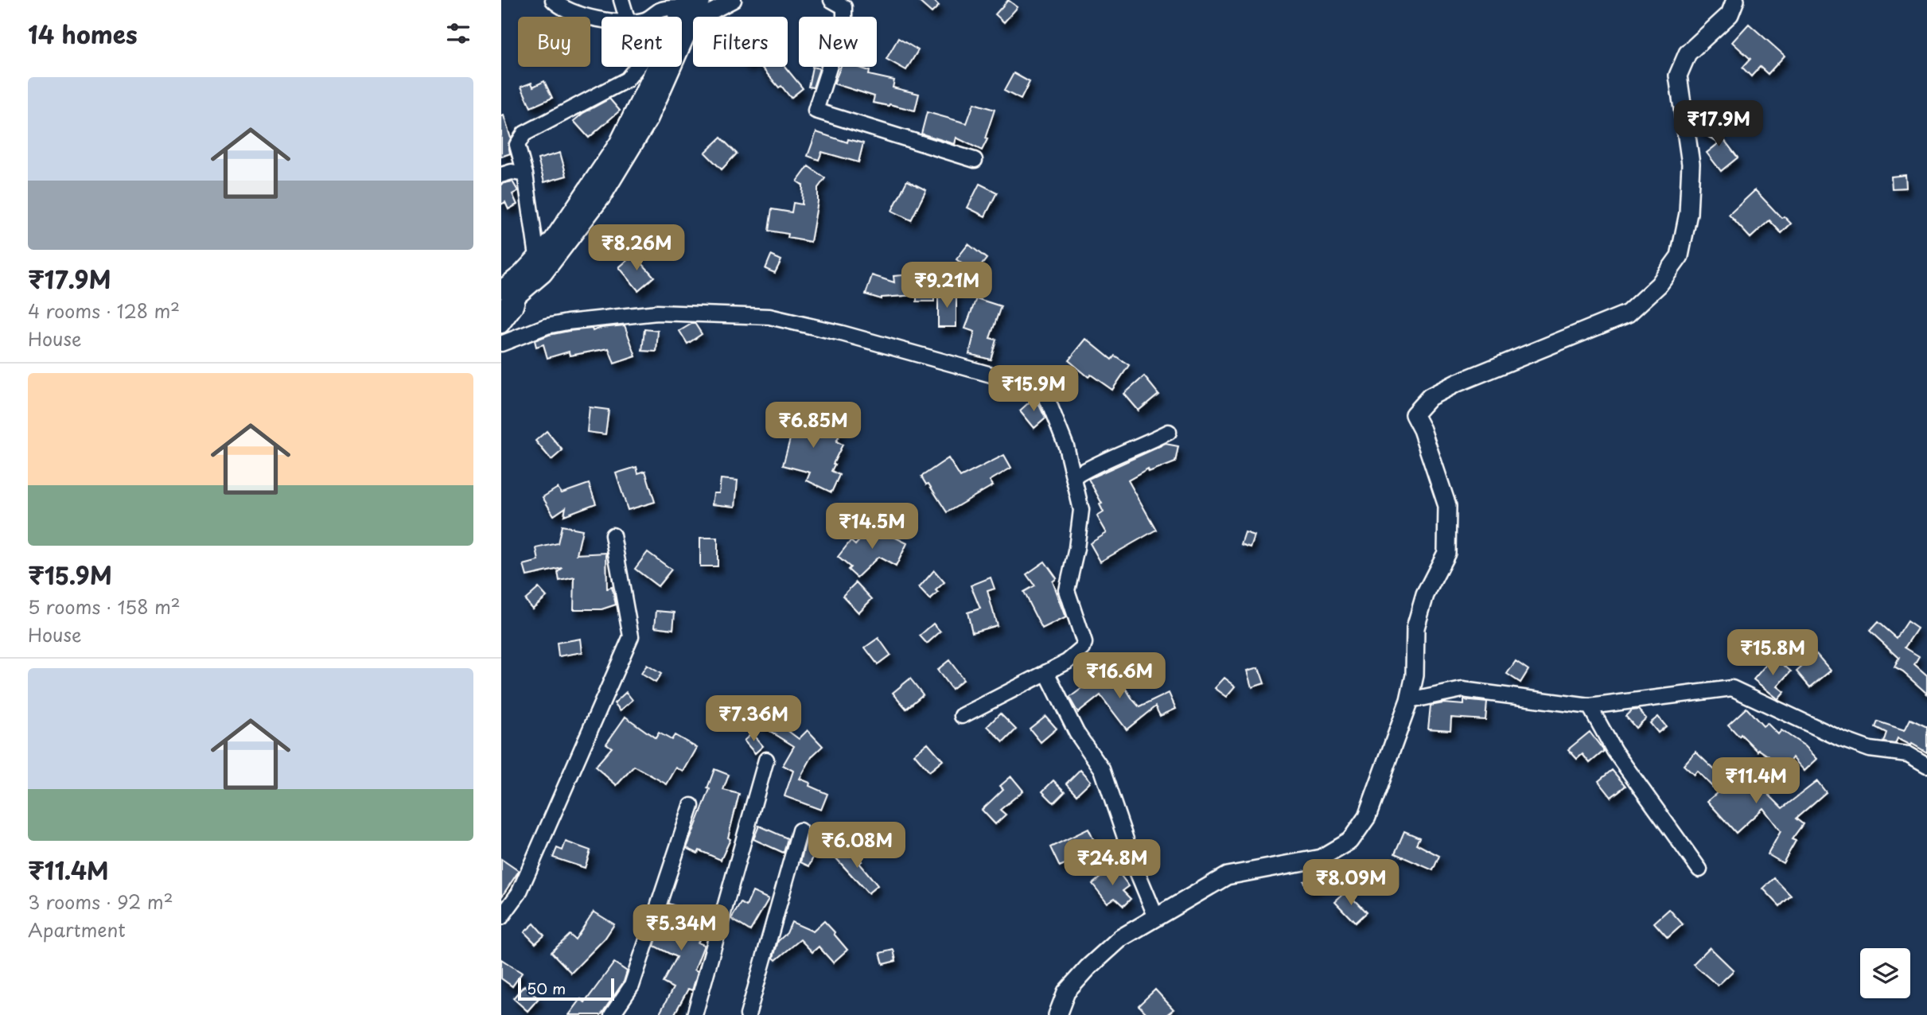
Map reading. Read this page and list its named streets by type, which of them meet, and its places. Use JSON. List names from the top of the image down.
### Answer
{
  "scale_bar": "50 m",
  "page": {
    "heading": "14 homes",
    "chip": [
      "Buy",
      "Rent",
      "Filters",
      "New"
    ],
    "list": [
      {
        "name": "₹17.9M",
        "note": "4 rooms · 128 m² · House"
      },
      {
        "name": "₹15.9M",
        "note": "5 rooms · 158 m² · House"
      },
      {
        "name": "₹11.4M",
        "note": "3 rooms · 92 m² · Apartment"
      }
    ],
    "price": [
      "₹17.9M",
      "₹8.26M",
      "₹9.21M",
      "₹15.9M",
      "₹6.85M",
      "₹14.5M",
      "₹15.8M",
      "₹16.6M",
      "₹7.36M",
      "₹11.4M",
      "₹6.08M",
      "₹24.8M",
      "₹8.09M",
      "₹5.34M"
    ],
    "scale": "50 m"
  }
}
